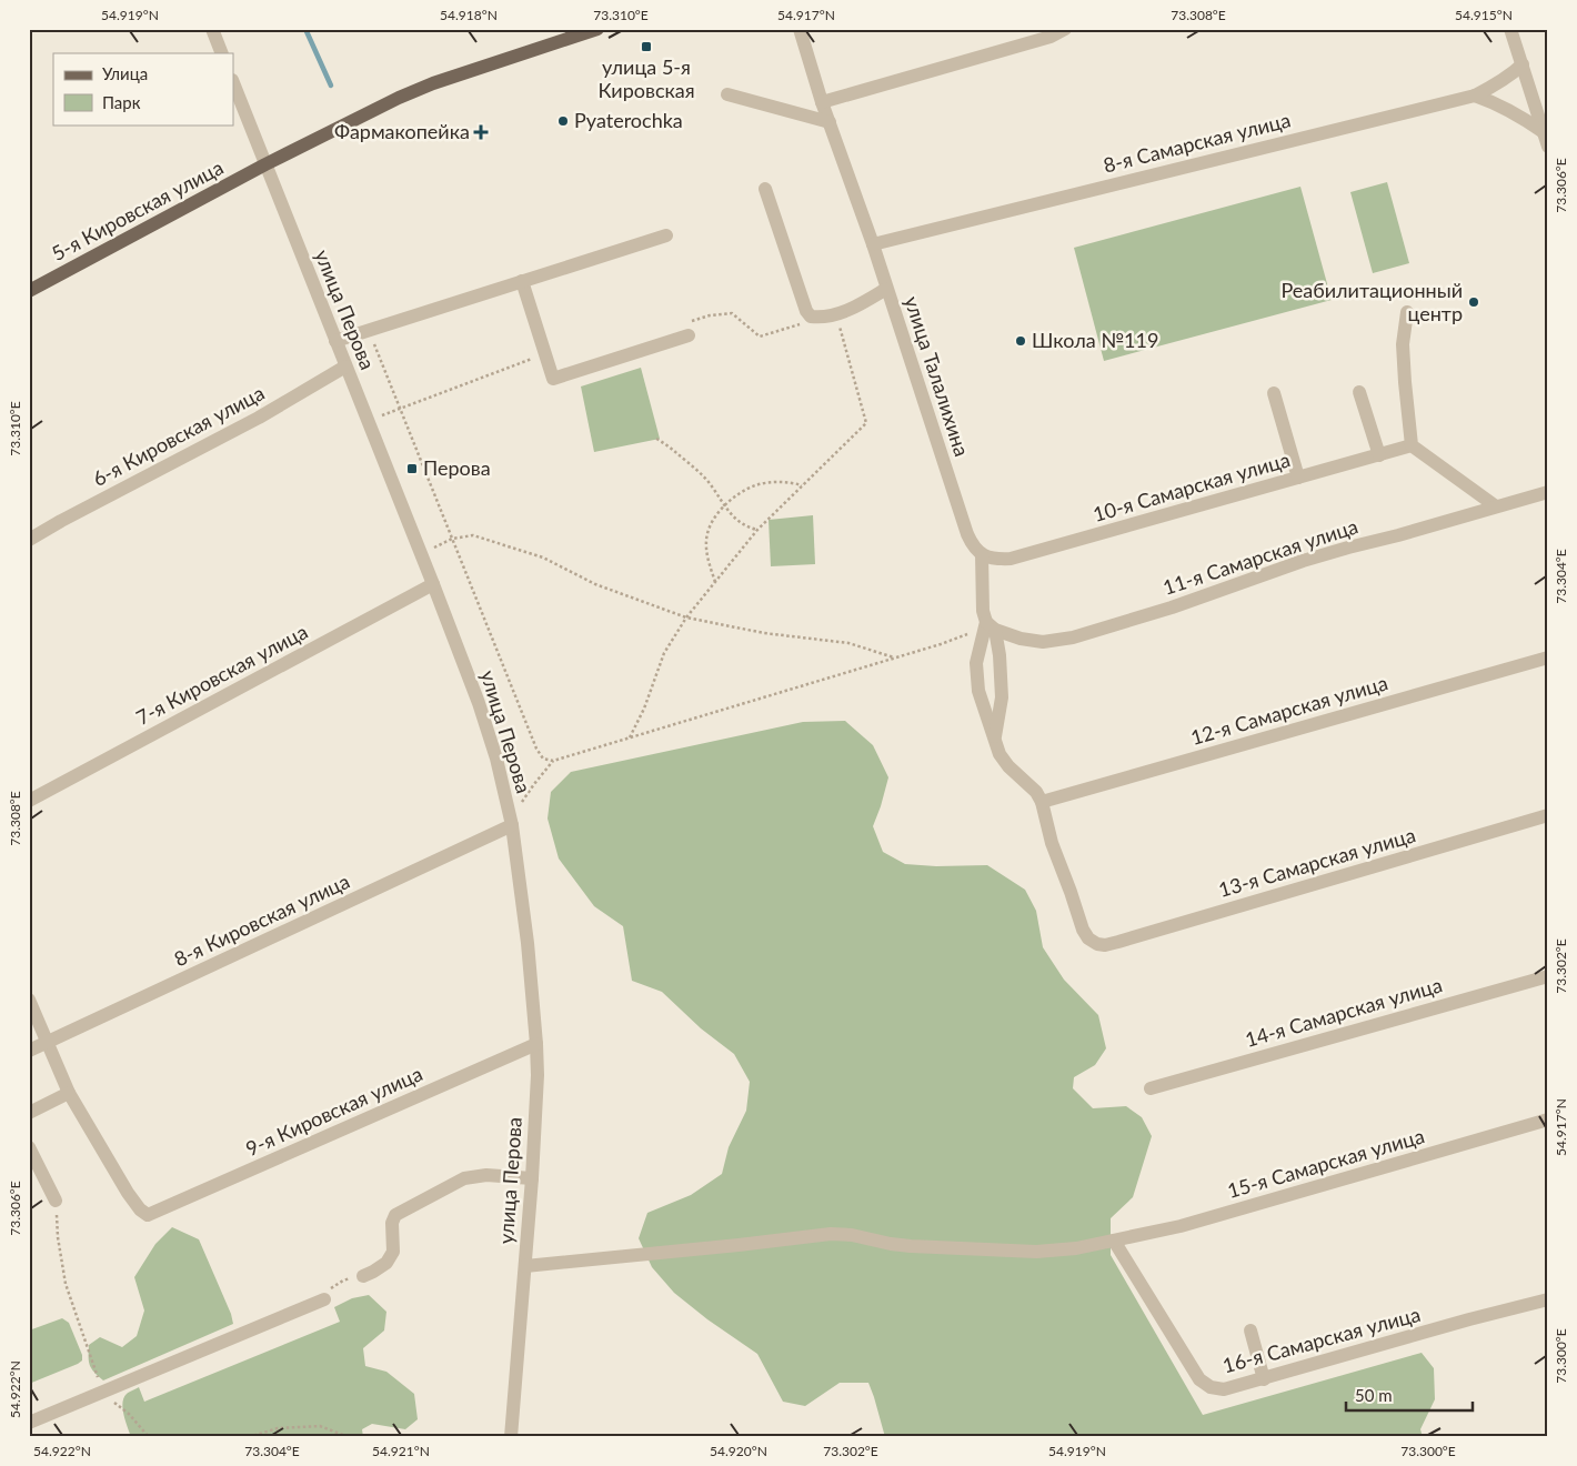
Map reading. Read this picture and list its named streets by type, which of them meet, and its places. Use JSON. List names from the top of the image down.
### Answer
{
  "streets": {
    "main road": ["5-я Кировская улица"],
    "street": [
      "8-я Самарская улица",
      "улица Перова",
      "улица Талалихина",
      "6-я Кировская улица",
      "10-я Самарская улица",
      "11-я Самарская улица",
      "7-я Кировская улица",
      "12-я Самарская улица",
      "13-я Самарская улица",
      "8-я Кировская улица",
      "14-я Самарская улица",
      "9-я Кировская улица",
      "15-я Самарская улица",
      "16-я Самарская улица"
    ]
  },
  "crossings": [
    ["8-я Самарская улица", "улица Талалихина"],
    ["5-я Кировская улица", "улица Перова"],
    ["улица Перова", "6-я Кировская улица"],
    ["улица Перова", "7-я Кировская улица"],
    ["улица Перова", "8-я Кировская улица"],
    ["улица Перова", "9-я Кировская улица"],
    ["улица Перова", "15-я Самарская улица"],
    ["улица Талалихина", "10-я Самарская улица"],
    ["12-я Самарская улица", "13-я Самарская улица"],
    ["15-я Самарская улица", "16-я Самарская улица"]
  ],
  "places": {
    "transit": ["улица 5-я Кировская", "Перова"],
    "other": ["Pyaterochka", "Реабилитационный центр", "Школа №119"],
    "health": ["Фармакопейка"]
  },
  "legend": ["Улица", "Парк"],
  "scale_bar": "50 m",
  "coordinates": [
    "54.919°N",
    "54.918°N",
    "73.310°E",
    "54.917°N",
    "73.308°E",
    "54.915°N",
    "73.306°E",
    "73.304°E",
    "73.302°E",
    "73.300°E",
    "54.922°N",
    "54.921°N",
    "54.920°N"
  ]
}
